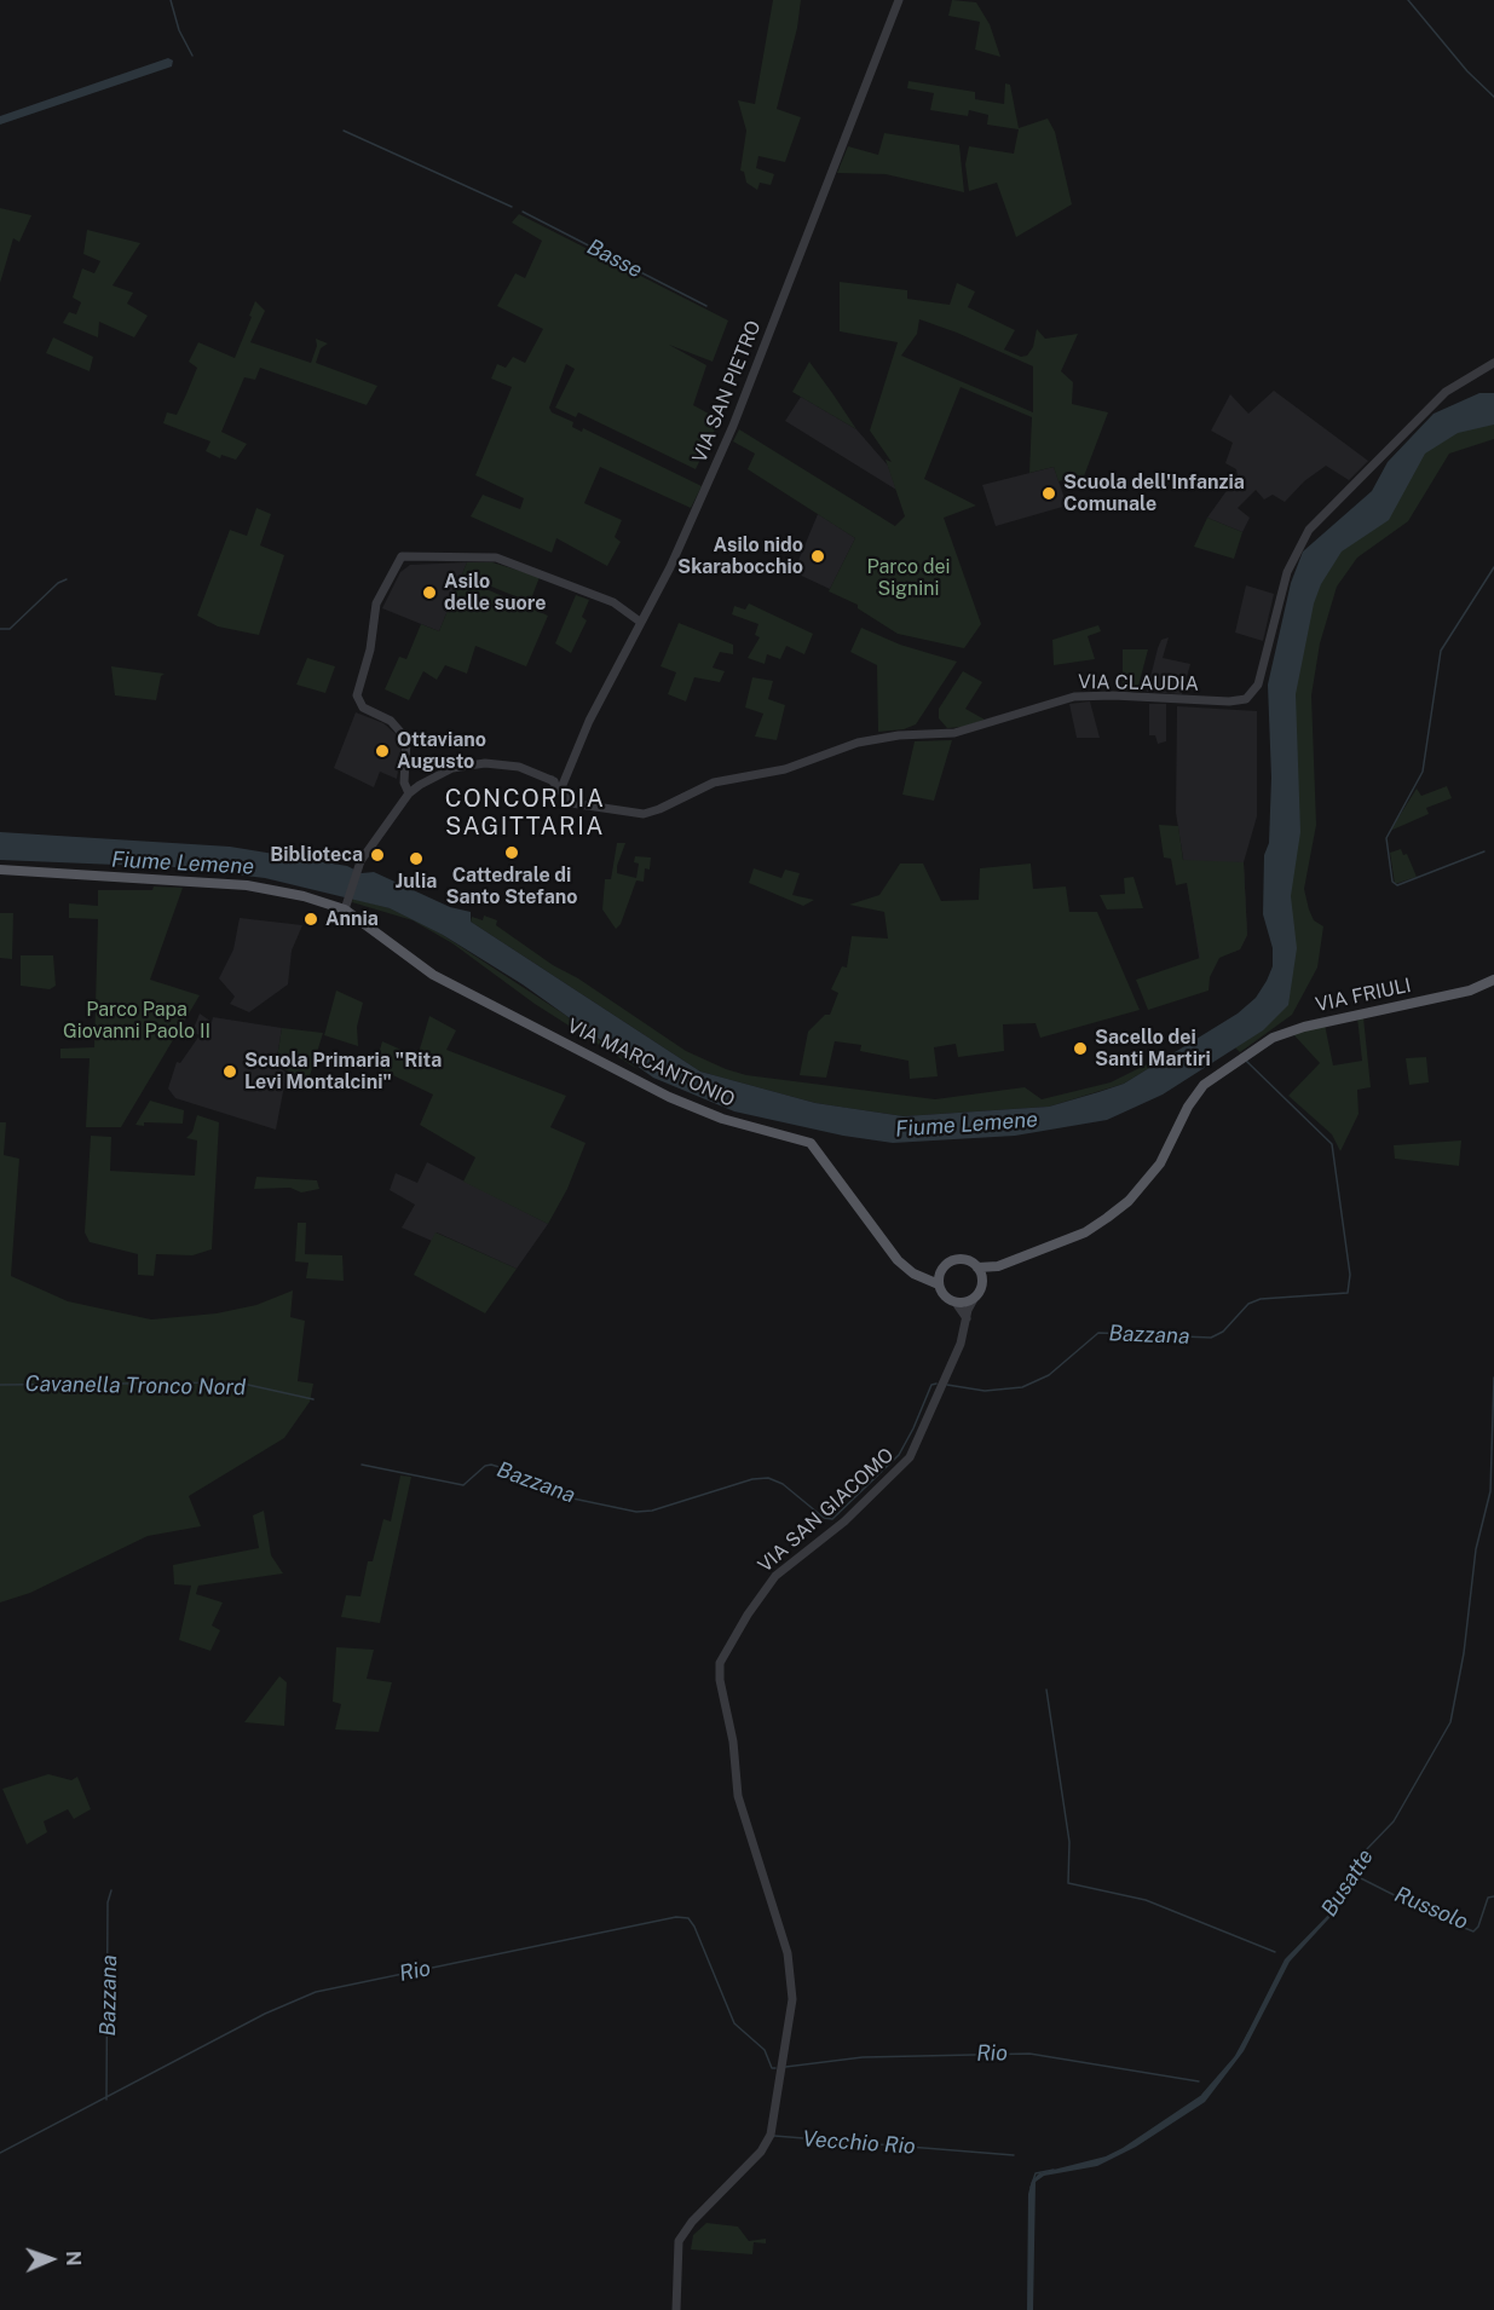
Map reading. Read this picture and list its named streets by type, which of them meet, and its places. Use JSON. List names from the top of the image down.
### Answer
{
  "streets": {
    "main road": ["VIA FRIULI", "VIA MARCANTONIO"],
    "street": ["VIA SAN PIETRO", "VIA CLAUDIA", "VIA SAN GIACOMO"]
  },
  "crossings": [
    ["VIA SAN PIETRO", "VIA CLAUDIA"],
    ["VIA MARCANTONIO", "VIA SAN GIACOMO"]
  ],
  "districts": ["CONCORDIA SAGITTARIA"],
  "water": [
    "Basse",
    "Fiume Lemene",
    "Bazzana",
    "Cavanella Tronco Nord",
    "Busatte",
    "Russolo",
    "Rio",
    "Vecchio Rio"
  ],
  "parks": ["Parco dei Signini", "Parco Papa Giovanni Paolo II"],
  "places": [
    "Scuola dell'Infanzia Comunale",
    "Asilo nido Skarabocchio",
    "Asilo delle suore",
    "Ottaviano Augusto",
    "Cattedrale di Santo Stefano",
    "Biblioteca",
    "Julia",
    "Annia",
    "Sacello dei Santi Martiri",
    "Scuola Primaria \"Rita Levi Montalcini\""
  ],
  "north": "right"
}
